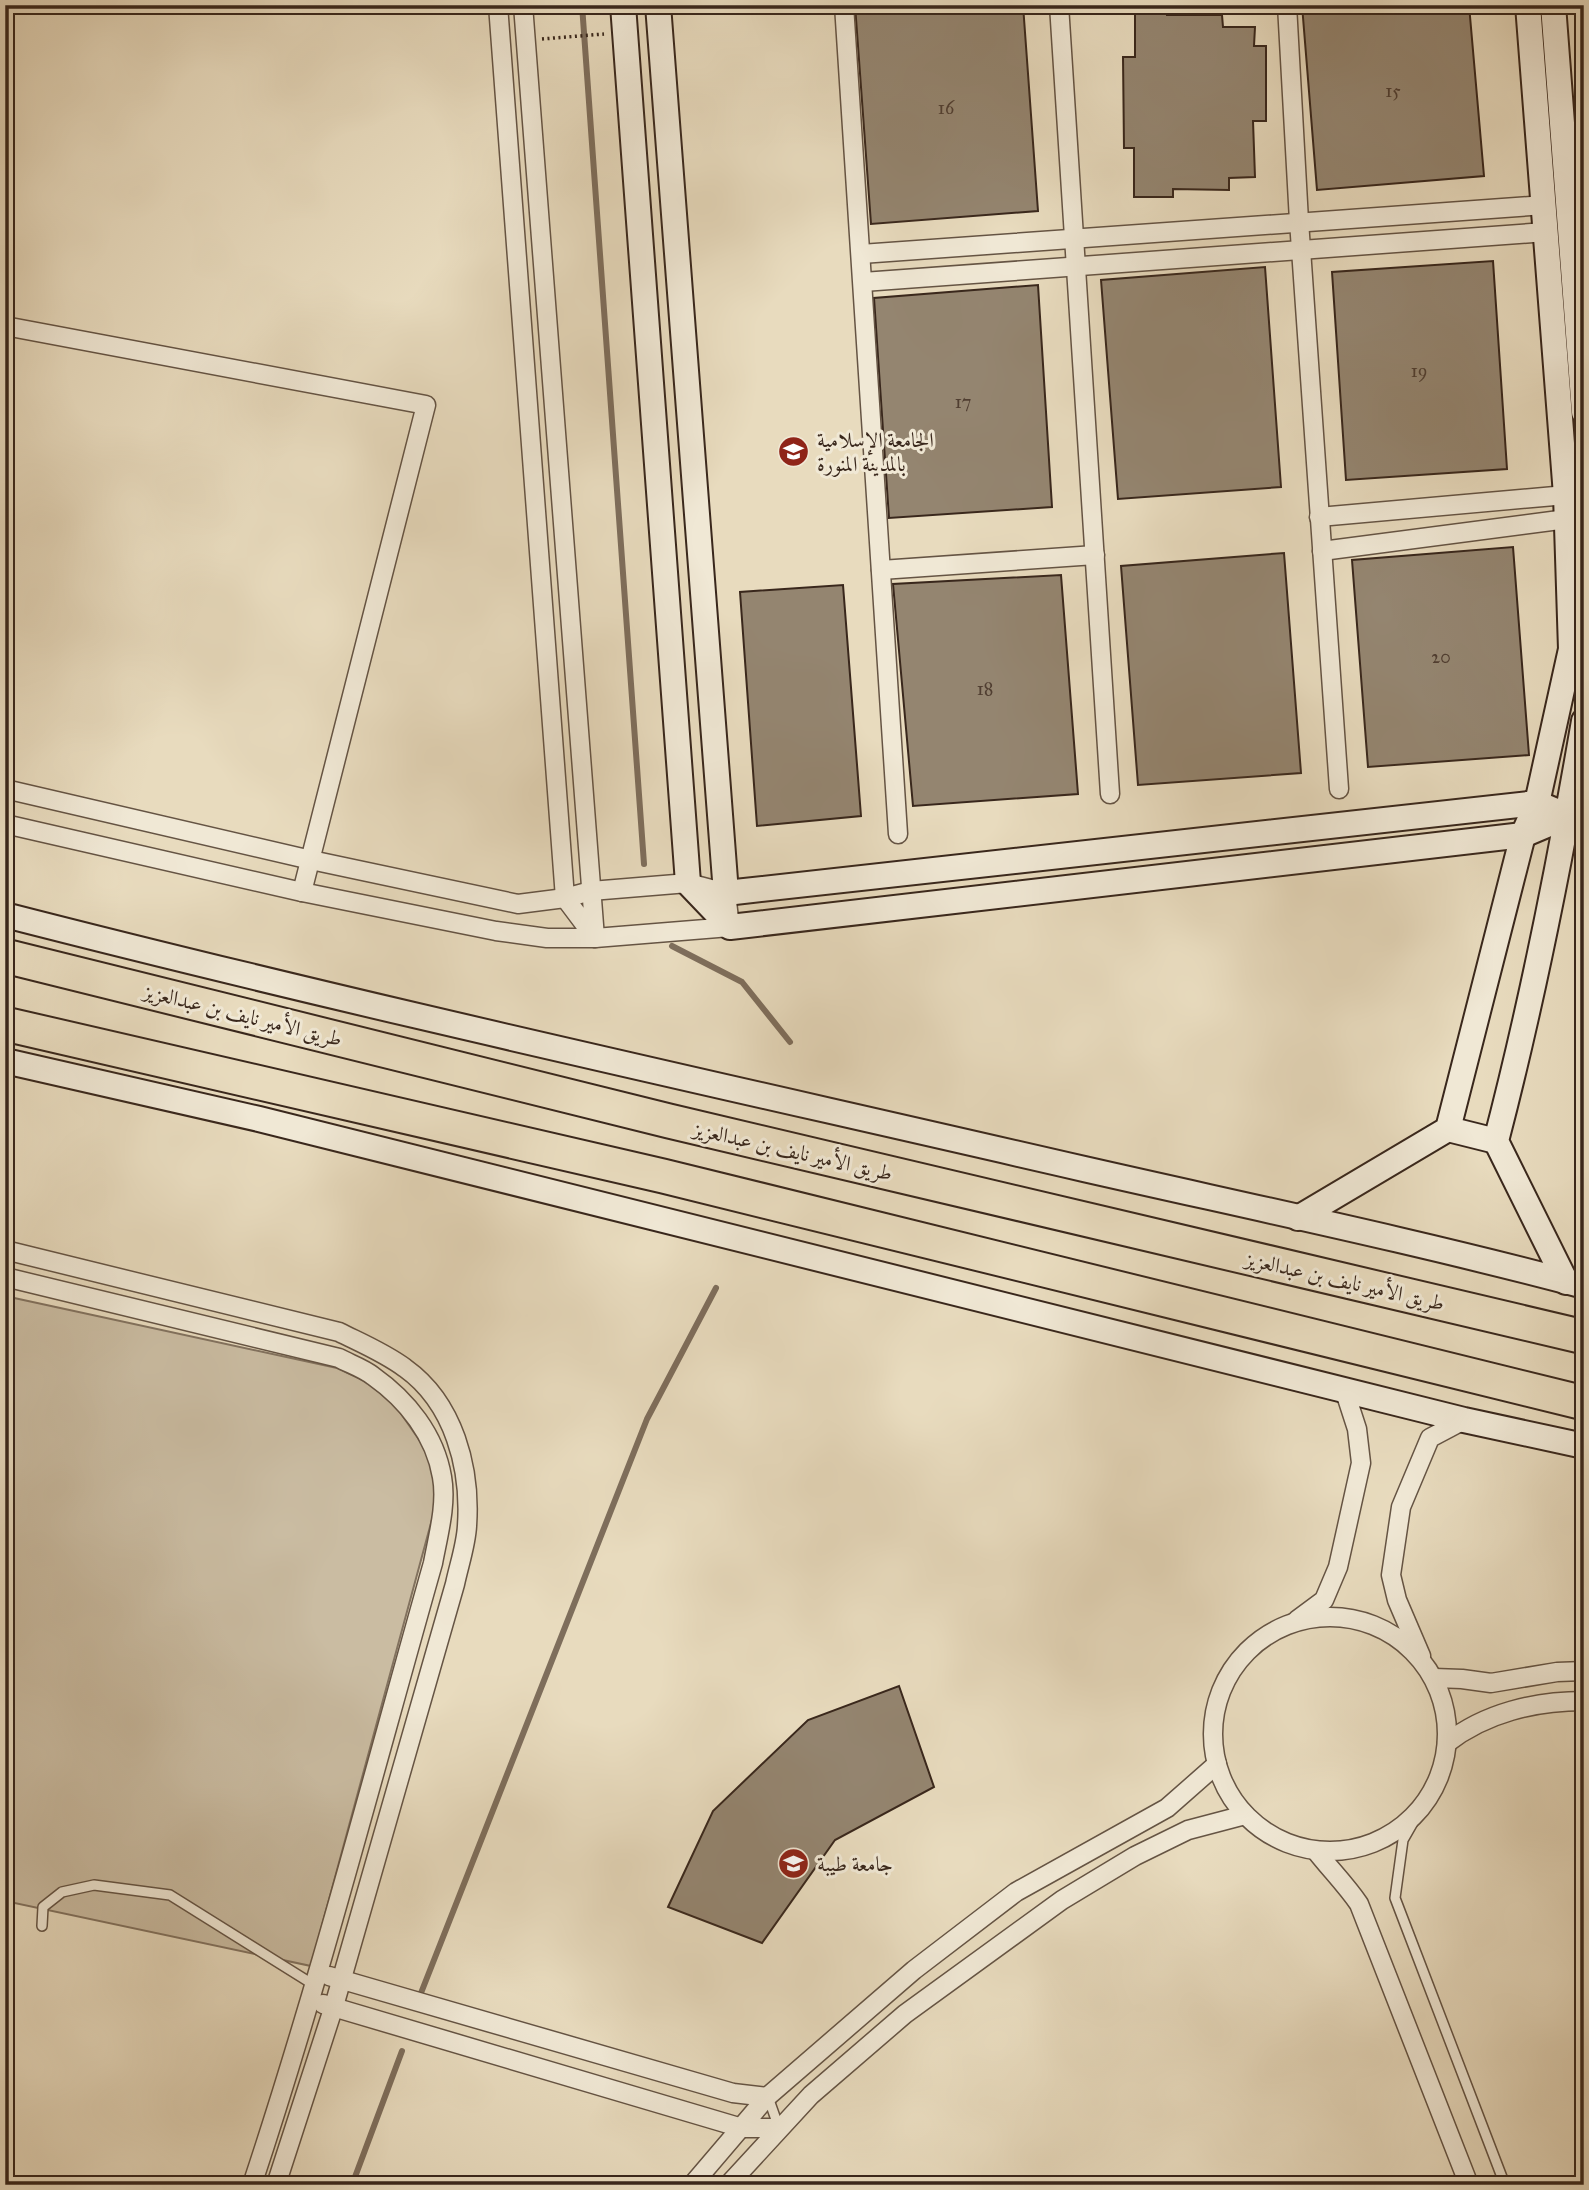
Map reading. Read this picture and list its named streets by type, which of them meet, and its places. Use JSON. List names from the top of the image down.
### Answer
{
  "streets": {
    "highway": ["طريق الأمير نايف بن عبدالعزيز"]
  },
  "places": {
    "school or university": ["الجامعة الإسلامية بالمدينة المنورة", "جامعة طيبة"]
  },
  "house_numbers": [
    "15",
    "16",
    "19",
    "17",
    "20",
    "18"
  ]
}
